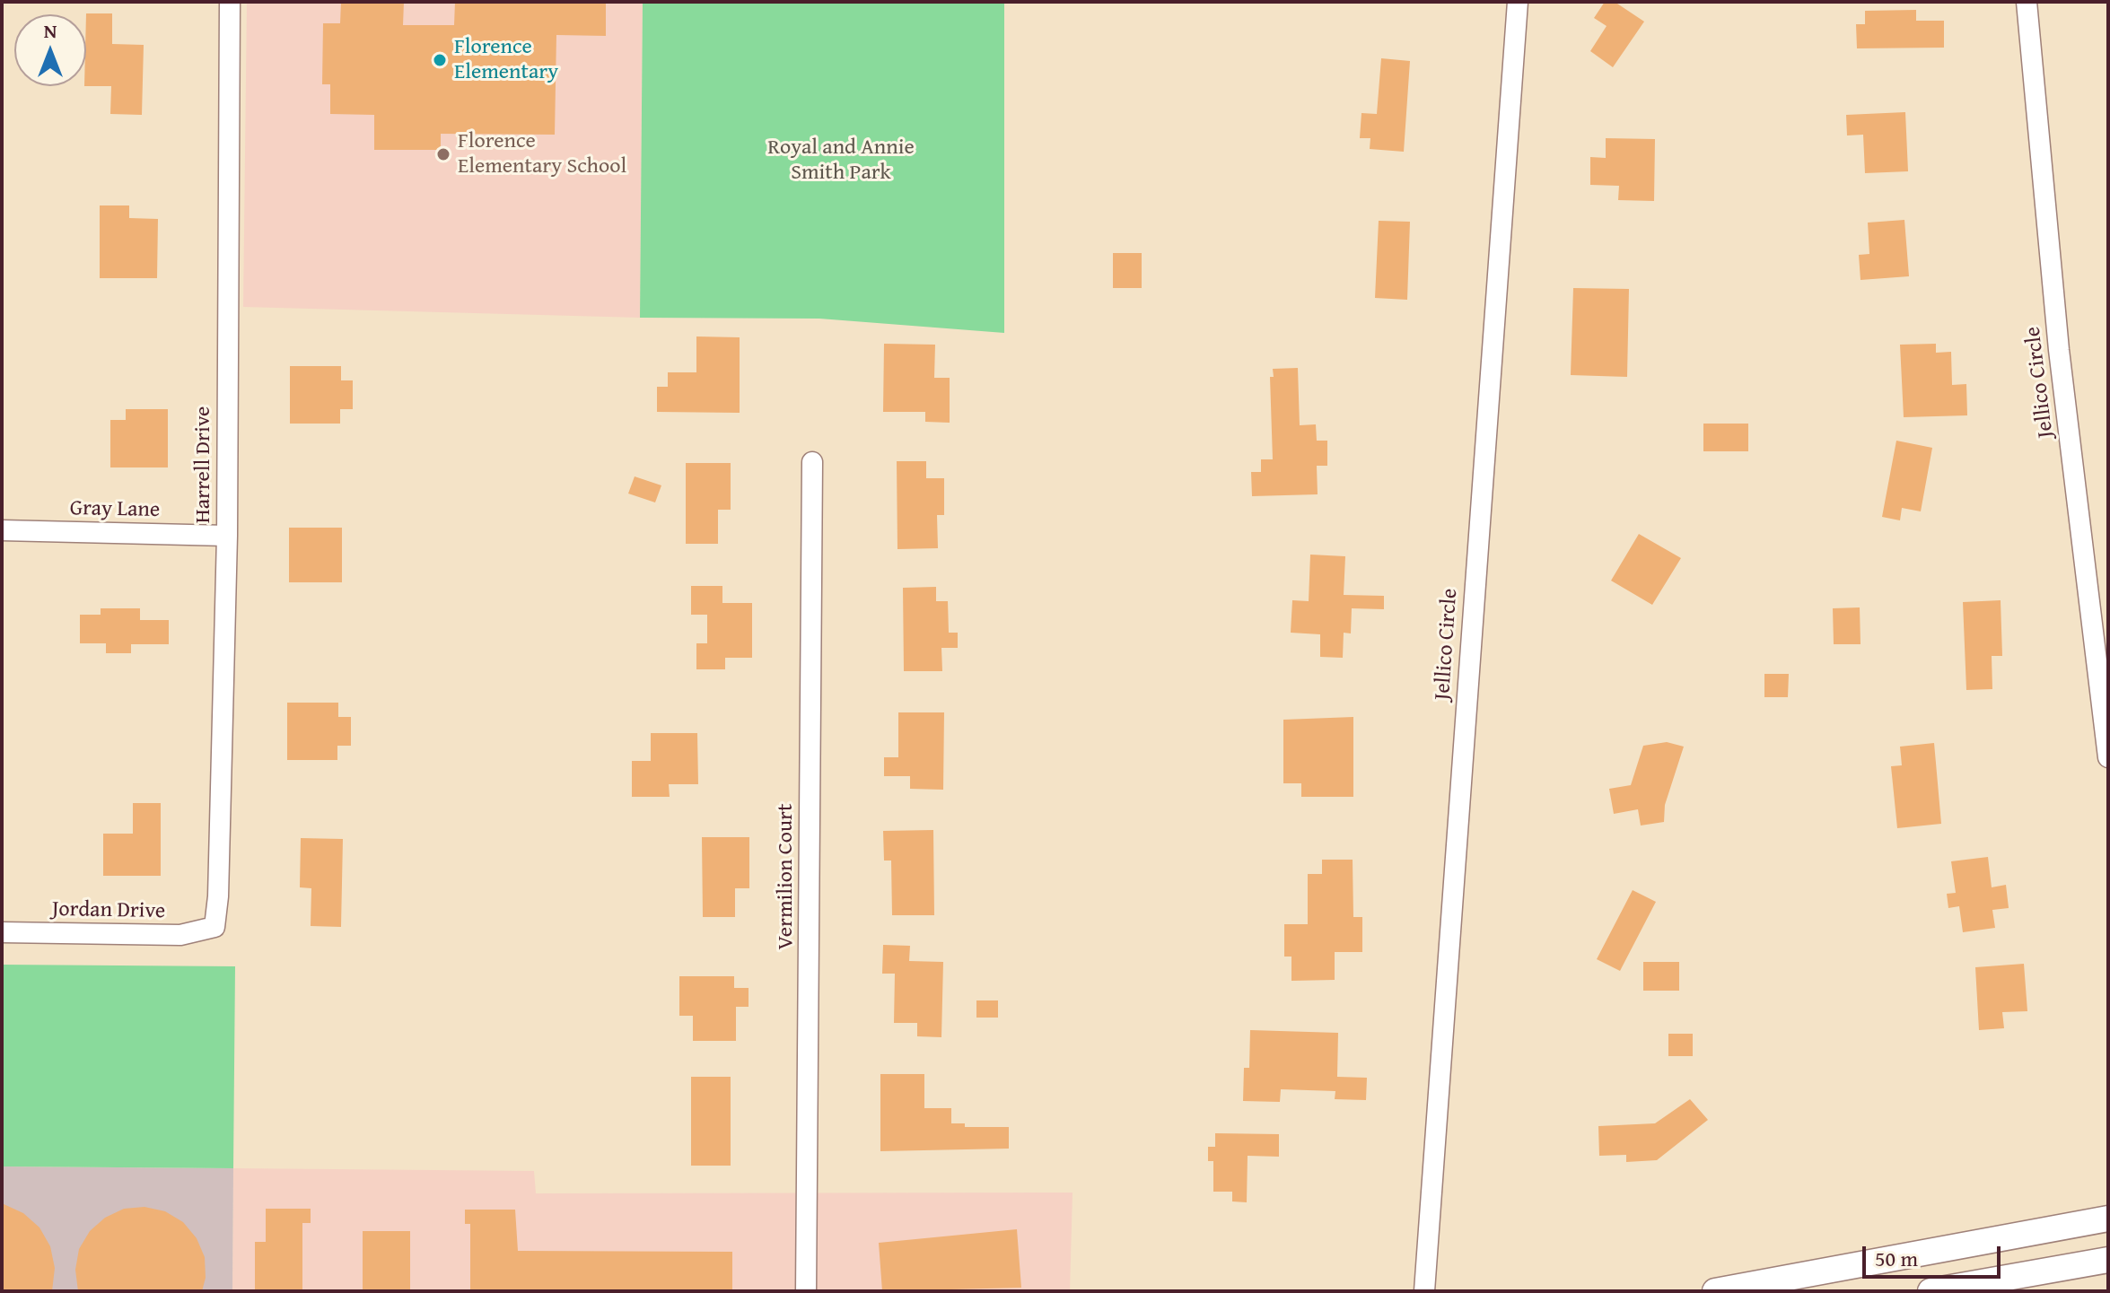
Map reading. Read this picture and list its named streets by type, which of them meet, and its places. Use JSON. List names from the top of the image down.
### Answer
{
  "streets": {
    "street": [
      "Jellico Circle",
      "Harrell Drive",
      "Gray Lane",
      "Vermilion Court",
      "Jordan Drive"
    ]
  },
  "crossings": [
    ["Harrell Drive", "Gray Lane"],
    ["Harrell Drive", "Jordan Drive"]
  ],
  "parks": ["Royal and Annie Smith Park"],
  "places": ["Florence Elementary", "Florence Elementary School"],
  "scale_bar": "50 m",
  "north": "top"
}
